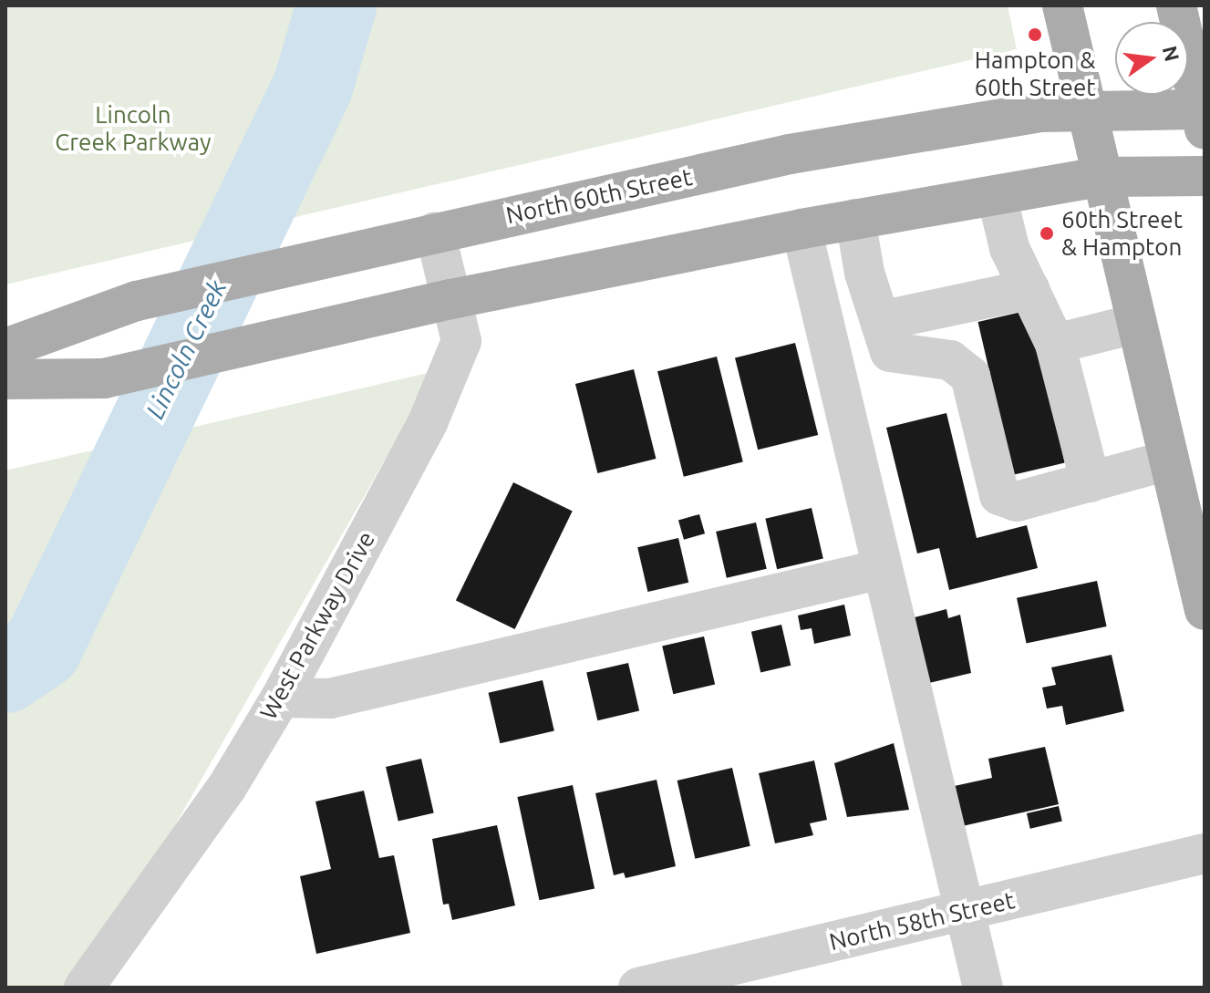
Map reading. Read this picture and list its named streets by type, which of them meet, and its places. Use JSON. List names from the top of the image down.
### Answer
{
  "streets": {
    "main road": ["North 60th Street"],
    "street": ["West Parkway Drive", "North 58th Street"]
  },
  "crossings": [
    ["North 60th Street", "West Parkway Drive"]
  ],
  "water": ["Lincoln Creek"],
  "parks": ["Lincoln Creek Parkway"],
  "places": ["Hampton & 60th Street", "60th Street & Hampton"],
  "north": "right"
}
